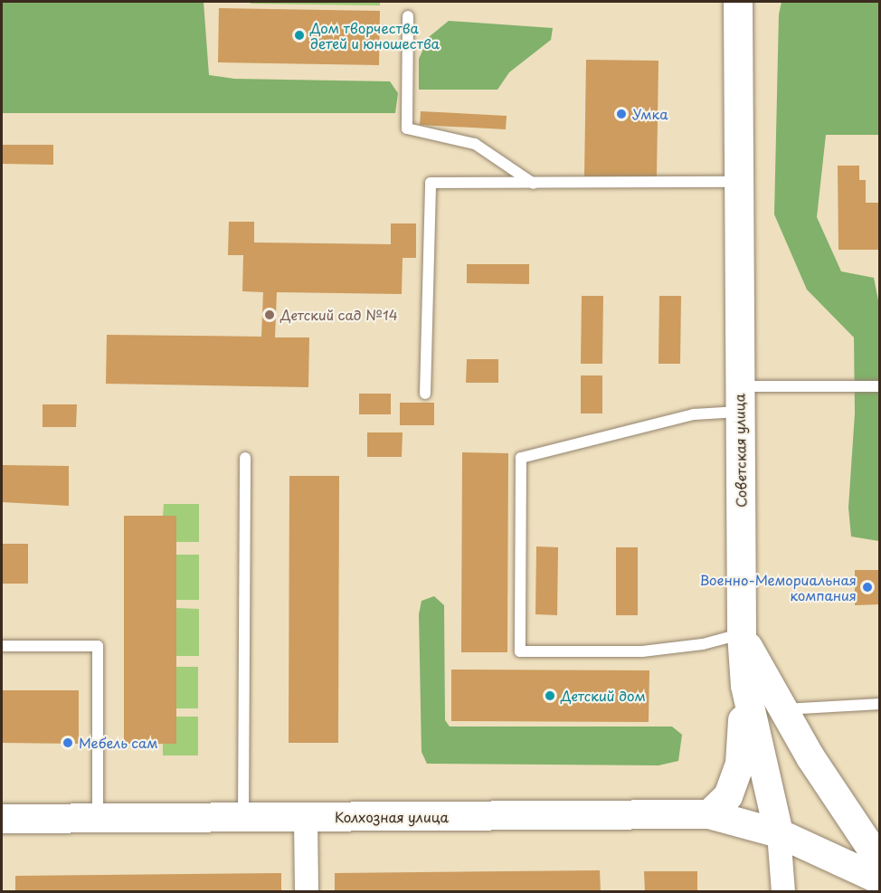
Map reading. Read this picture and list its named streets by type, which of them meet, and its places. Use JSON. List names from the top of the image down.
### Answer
{
  "streets": {
    "street": ["Советская улица", "Колхозная улица"]
  },
  "places": [
    "Дом творчества детей и юношества",
    "Умка",
    "Детский сад №14",
    "Военно-Мемориальная компания",
    "Детский дом",
    "Мебель сам"
  ]
}
